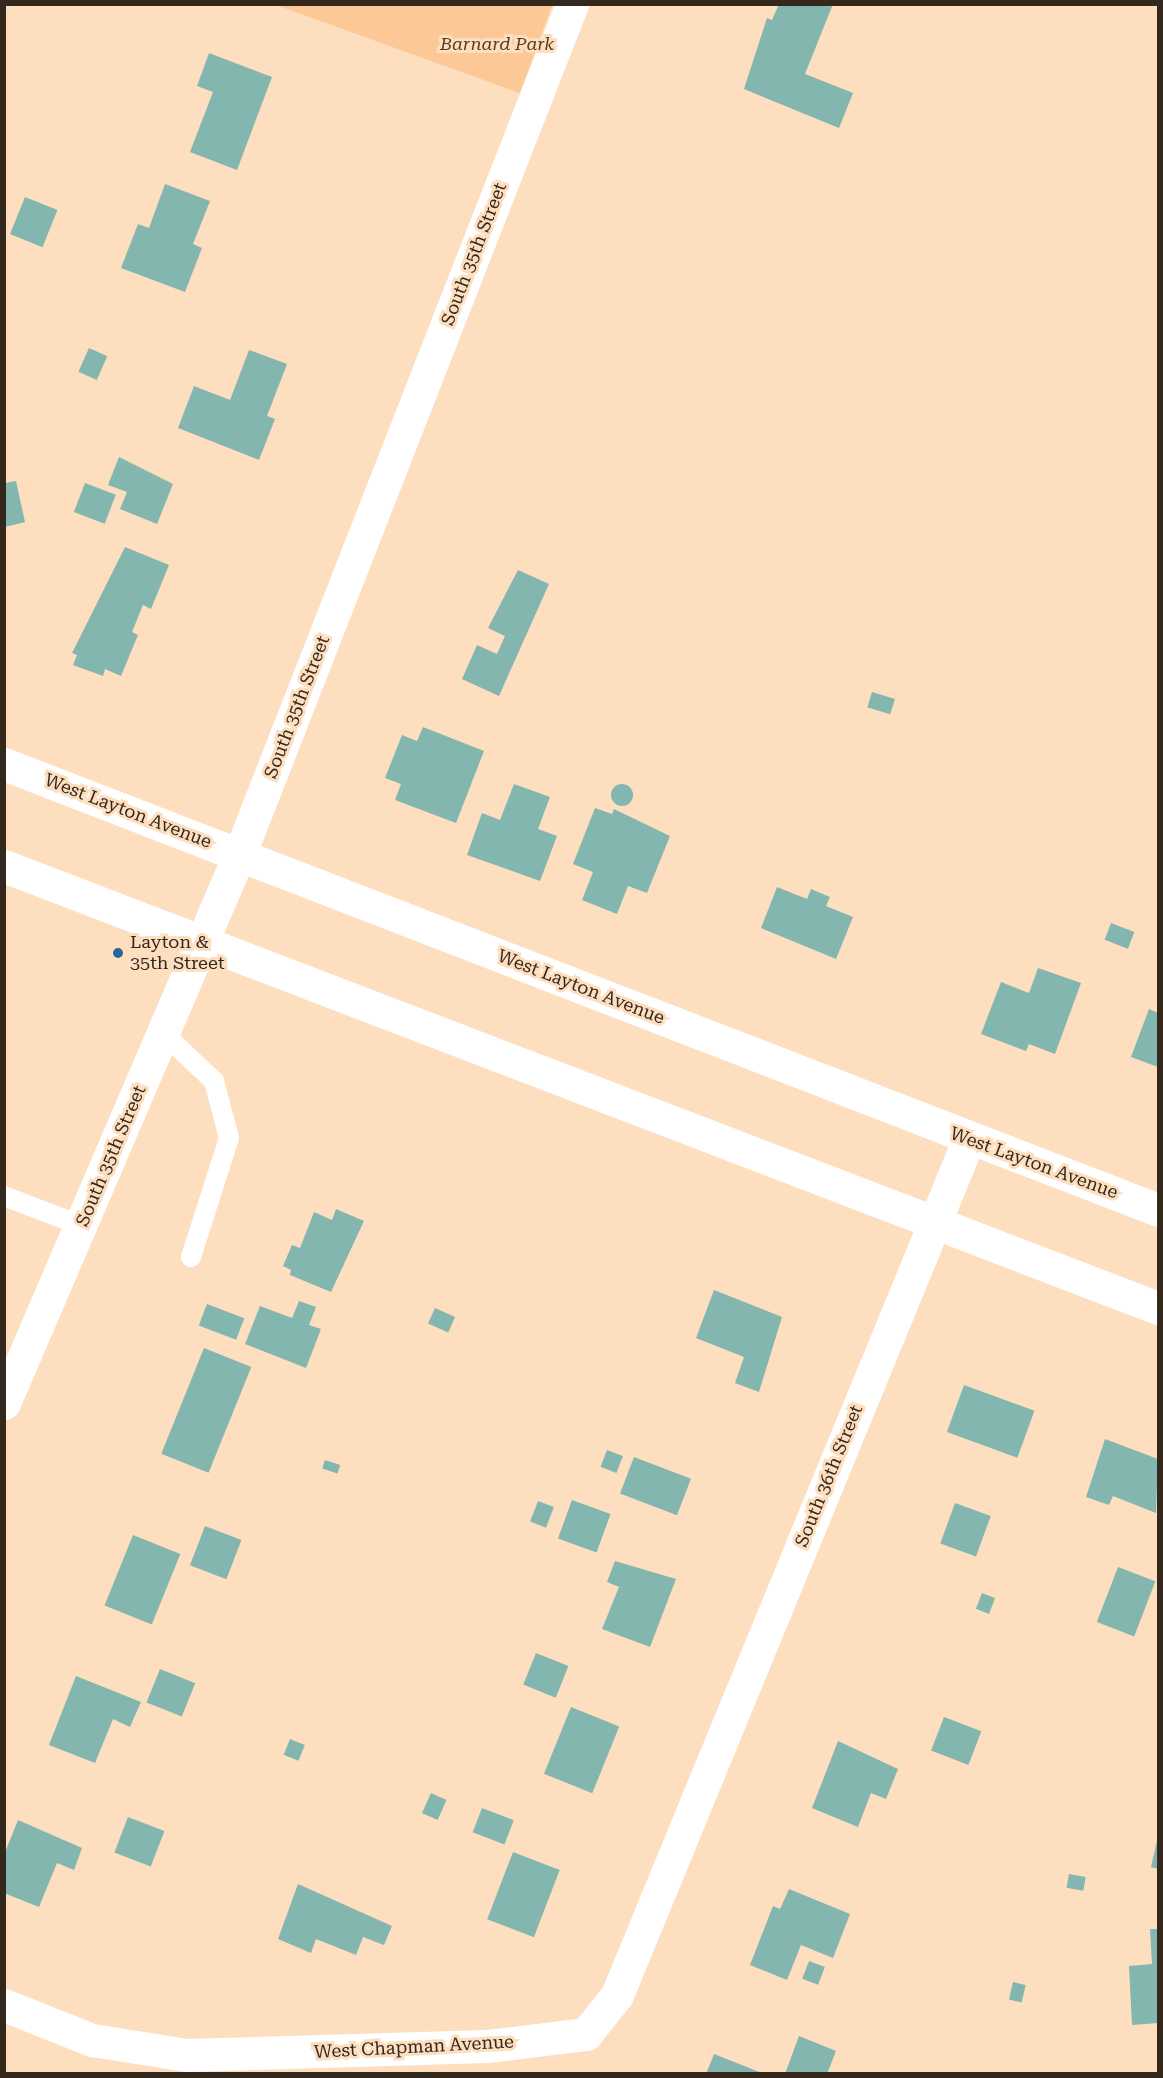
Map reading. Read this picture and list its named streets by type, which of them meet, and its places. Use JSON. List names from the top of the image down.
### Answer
{
  "streets": {
    "street": [
      "South 35th Street",
      "West Layton Avenue",
      "South 36th Street",
      "West Chapman Avenue"
    ]
  },
  "crossings": [
    ["South 35th Street", "West Layton Avenue"],
    ["West Layton Avenue", "South 36th Street"],
    ["South 36th Street", "West Chapman Avenue"]
  ],
  "parks": ["Barnard Park"],
  "places": ["Layton & 35th Street"]
}
